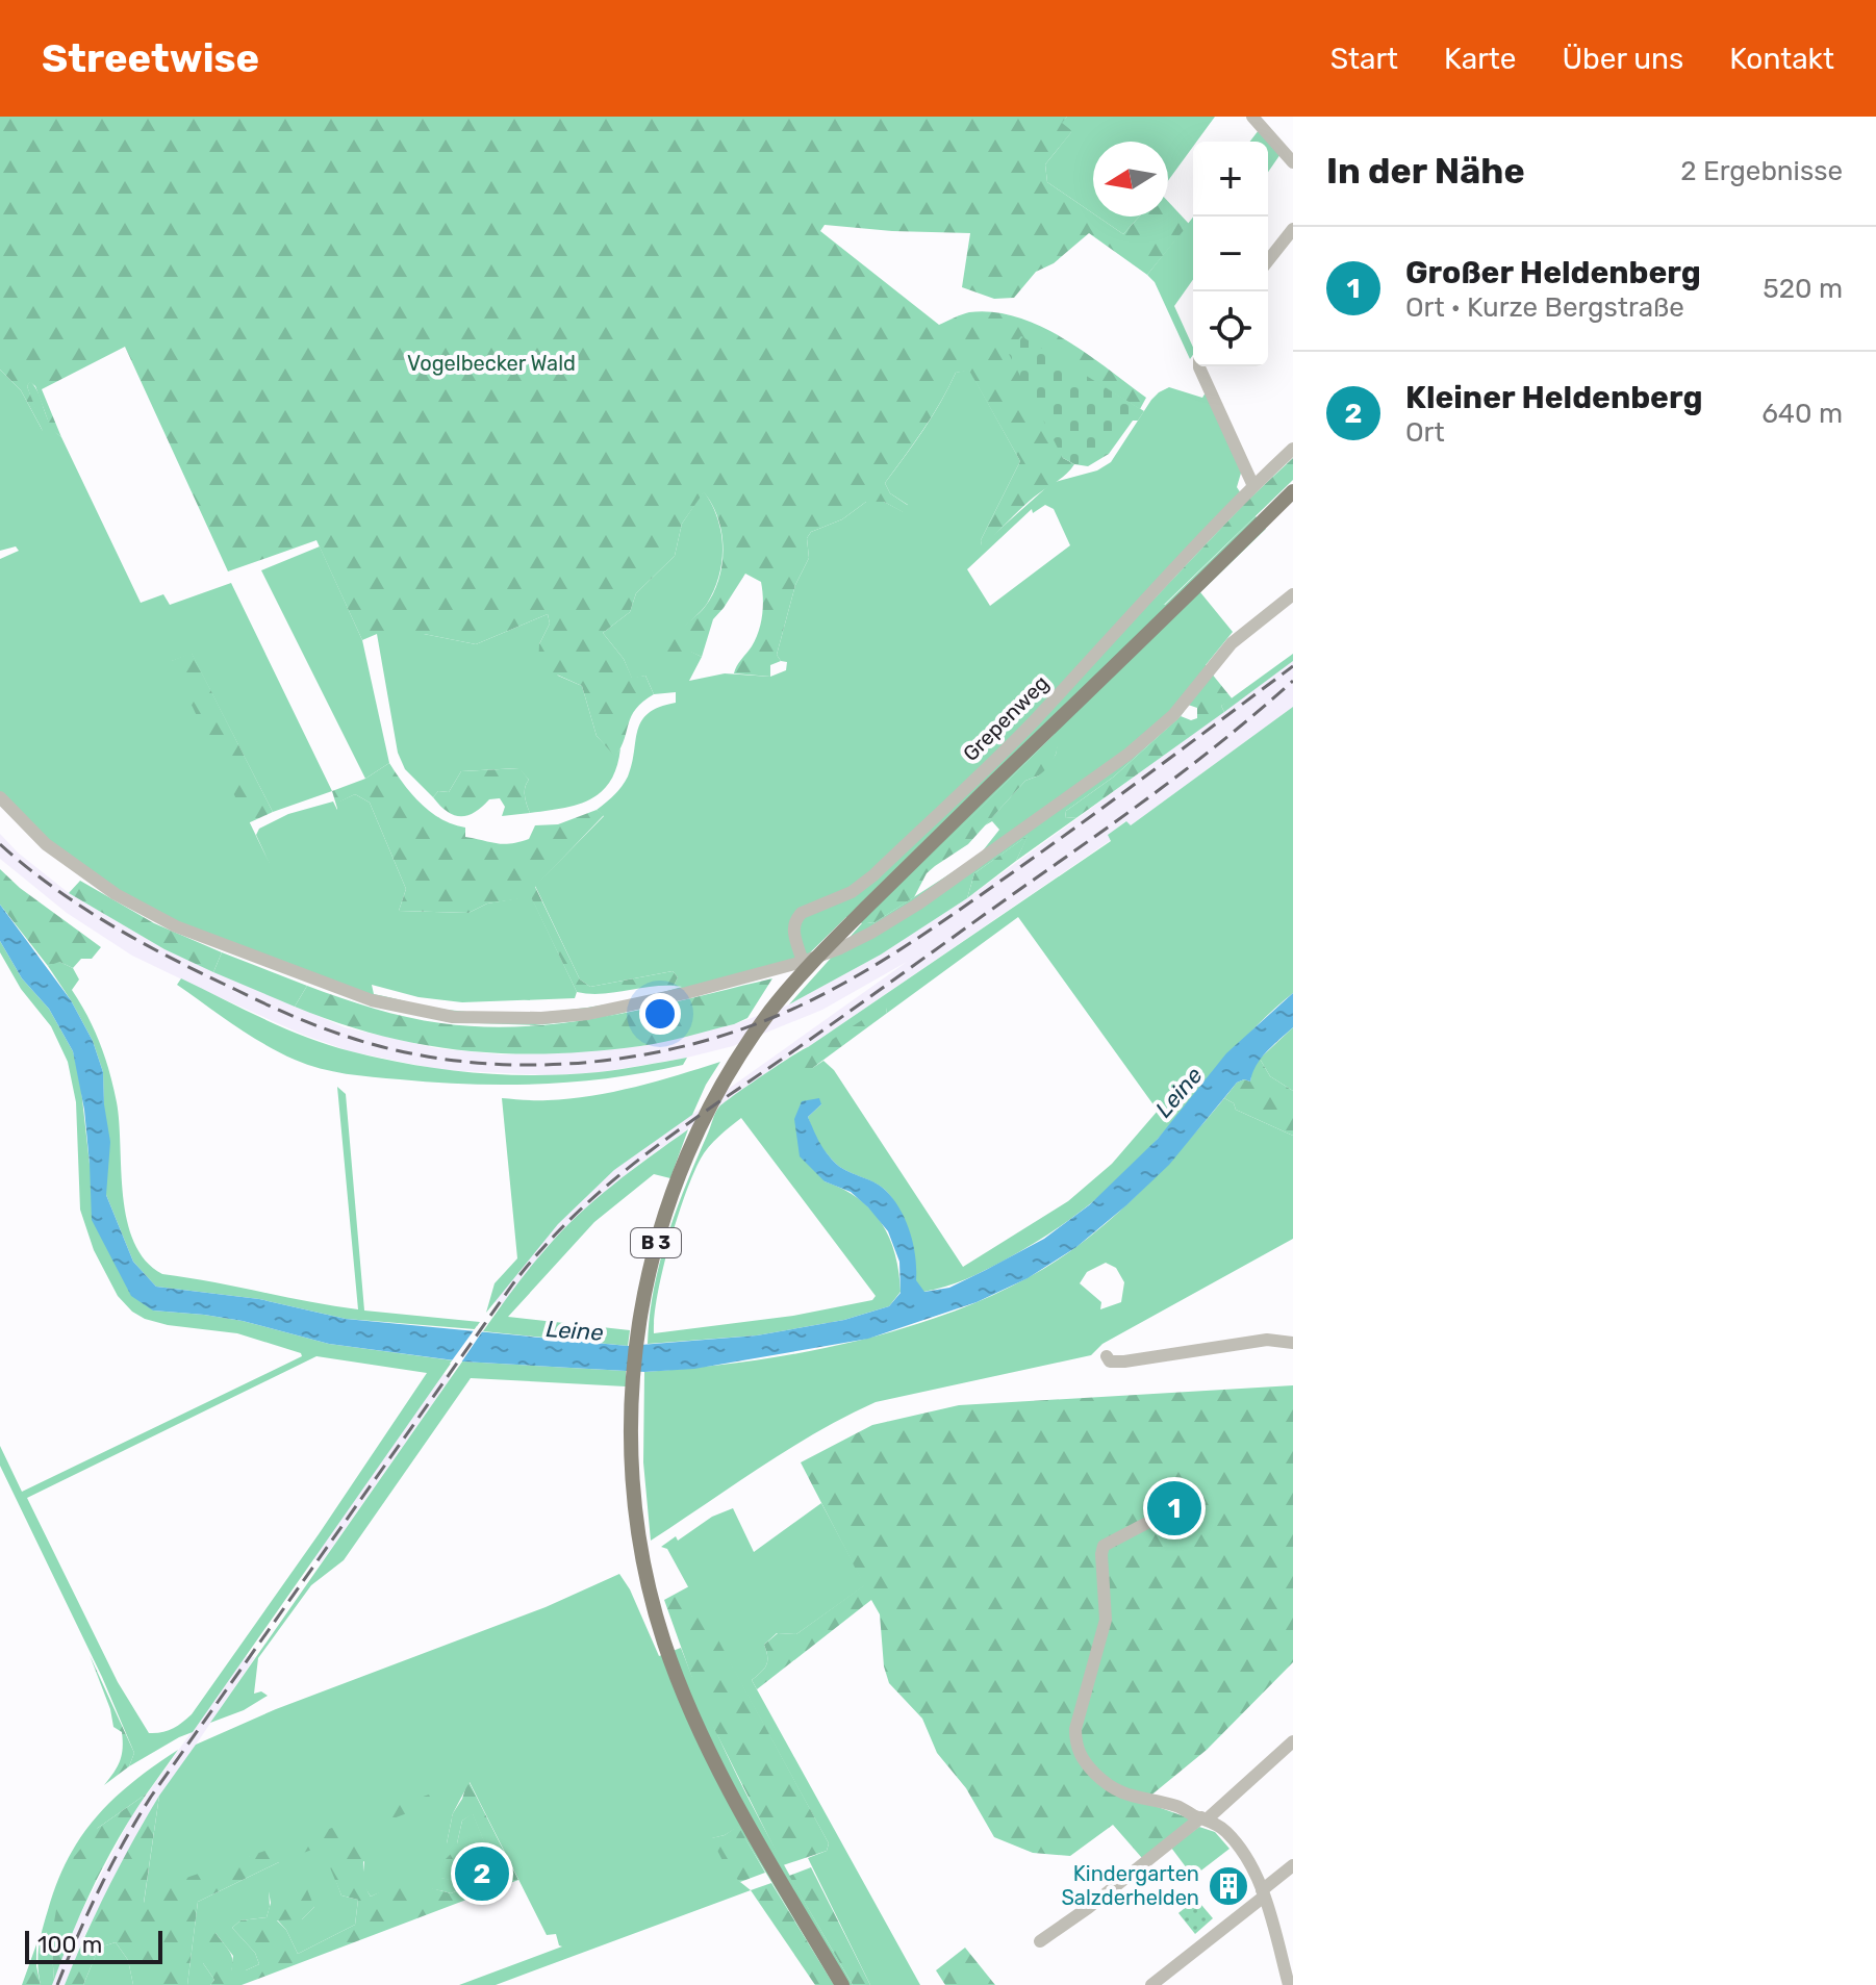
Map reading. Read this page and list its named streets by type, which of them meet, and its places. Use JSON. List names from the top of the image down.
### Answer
{
  "streets": {
    "main road": ["B 3"],
    "street": ["Grepenweg"]
  },
  "water": ["Leine"],
  "parks": ["Vogelbecker Wald"],
  "places": {
    "building": ["Kindergarten Salzderhelden"]
  },
  "scale_bar": "100 m",
  "north": "left",
  "page": {
    "header": "Streetwise",
    "nav": [
      "Start",
      "Karte",
      "Über uns",
      "Kontakt"
    ],
    "heading": ["In der Nähe", "2 Ergebnisse"],
    "map_buttons": ["+", "−"],
    "list": [
      {
        "mark": "1",
        "name": "Großer Heldenberg",
        "note": "Ort · Kurze Bergstraße",
        "value": "520 m"
      },
      {
        "mark": "2",
        "name": "Kleiner Heldenberg",
        "note": "Ort",
        "value": "640 m"
      }
    ],
    "pins": ["1", "2"],
    "scale": "100 m"
  }
}
